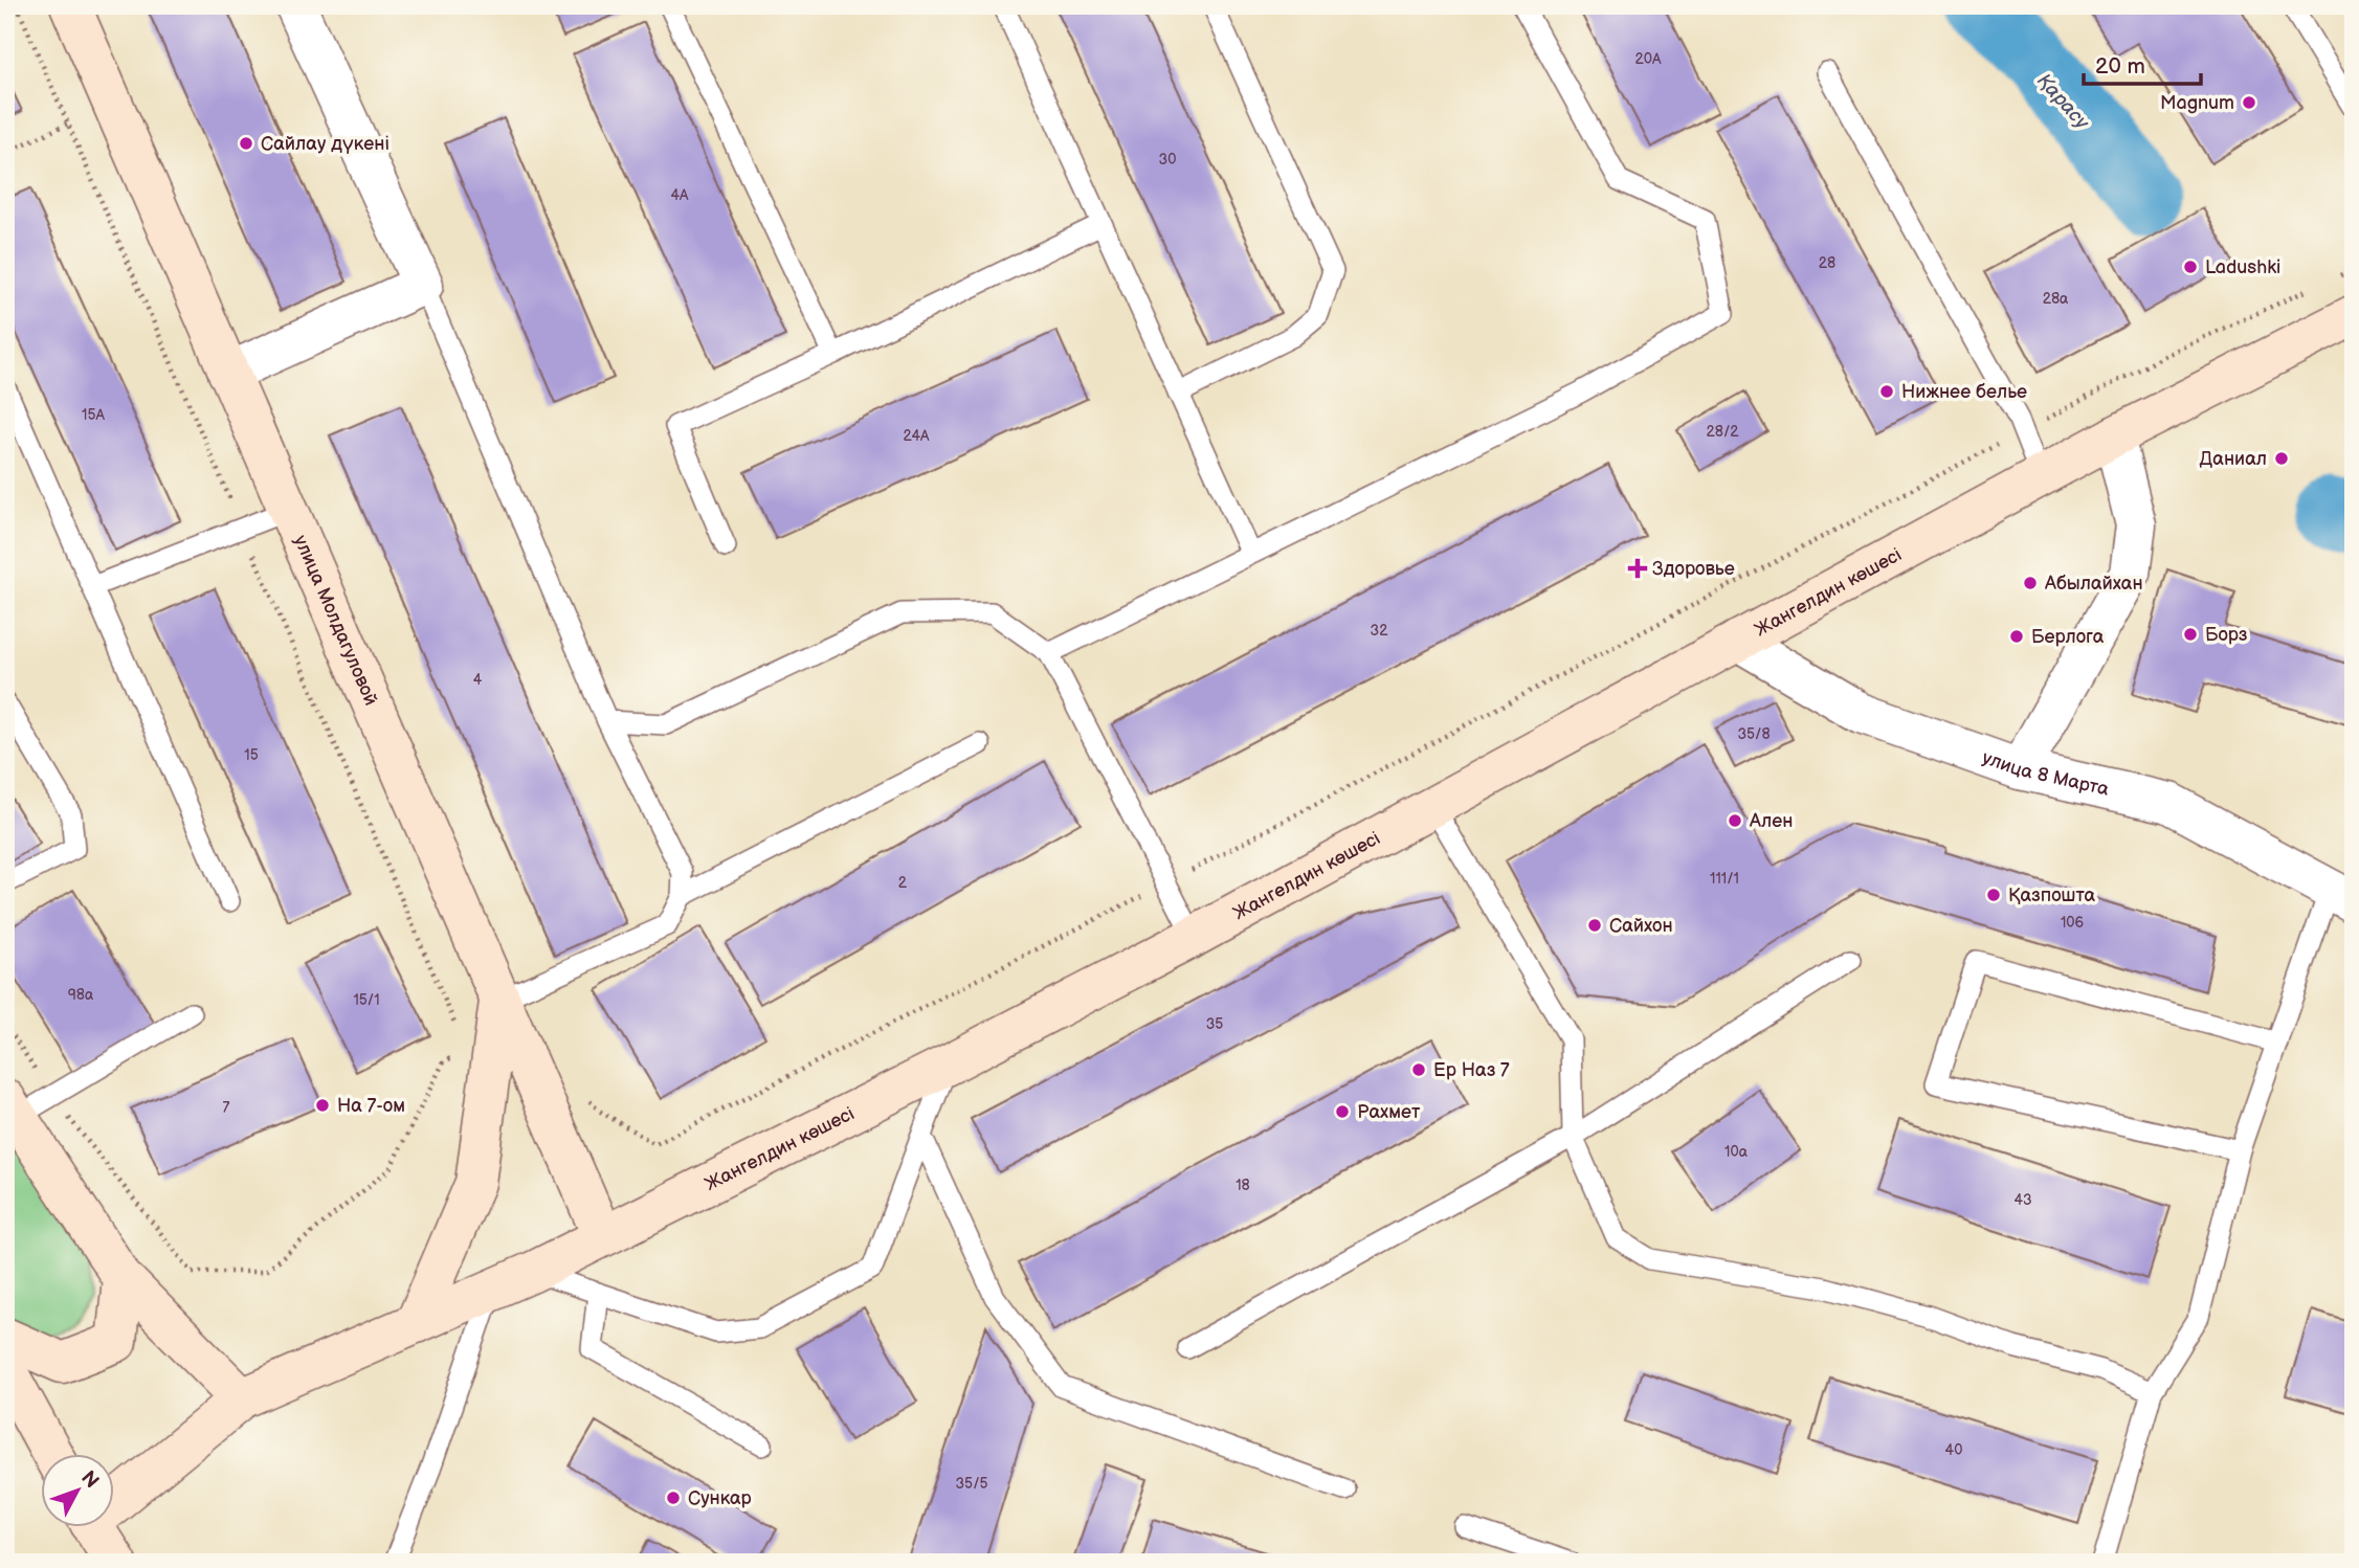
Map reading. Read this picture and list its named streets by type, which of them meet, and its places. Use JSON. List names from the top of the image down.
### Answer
{
  "streets": {
    "main road": ["Жангелдин көшесі", "улица Молдагуловой"],
    "street": ["улица 8 Марта"]
  },
  "crossings": [
    ["Жангелдин көшесі", "улица Молдагуловой"],
    ["Жангелдин көшесі", "улица 8 Марта"]
  ],
  "water": ["Қарасу"],
  "places": {
    "other": [
      "Magnum",
      "Сайлау дүкені",
      "Ladushki",
      "Нижнее белье",
      "Даниал",
      "Абылайхан",
      "Борз",
      "Берлога",
      "Ален",
      "Қазпошта",
      "Сайхон",
      "Ер Наз 7",
      "На 7-ом",
      "Рахмет",
      "Сункар"
    ],
    "health": ["Здоровье"]
  },
  "house_numbers": [
    "20А",
    "30",
    "4А",
    "28",
    "28а",
    "15А",
    "28/2",
    "24А",
    "32",
    "4",
    "35/8",
    "15",
    "111/1",
    "2",
    "106",
    "98а",
    "15/1",
    "35",
    "7",
    "10а",
    "18",
    "43",
    "40",
    "35/5"
  ],
  "scale_bar": "20 m",
  "north": "top right"
}
